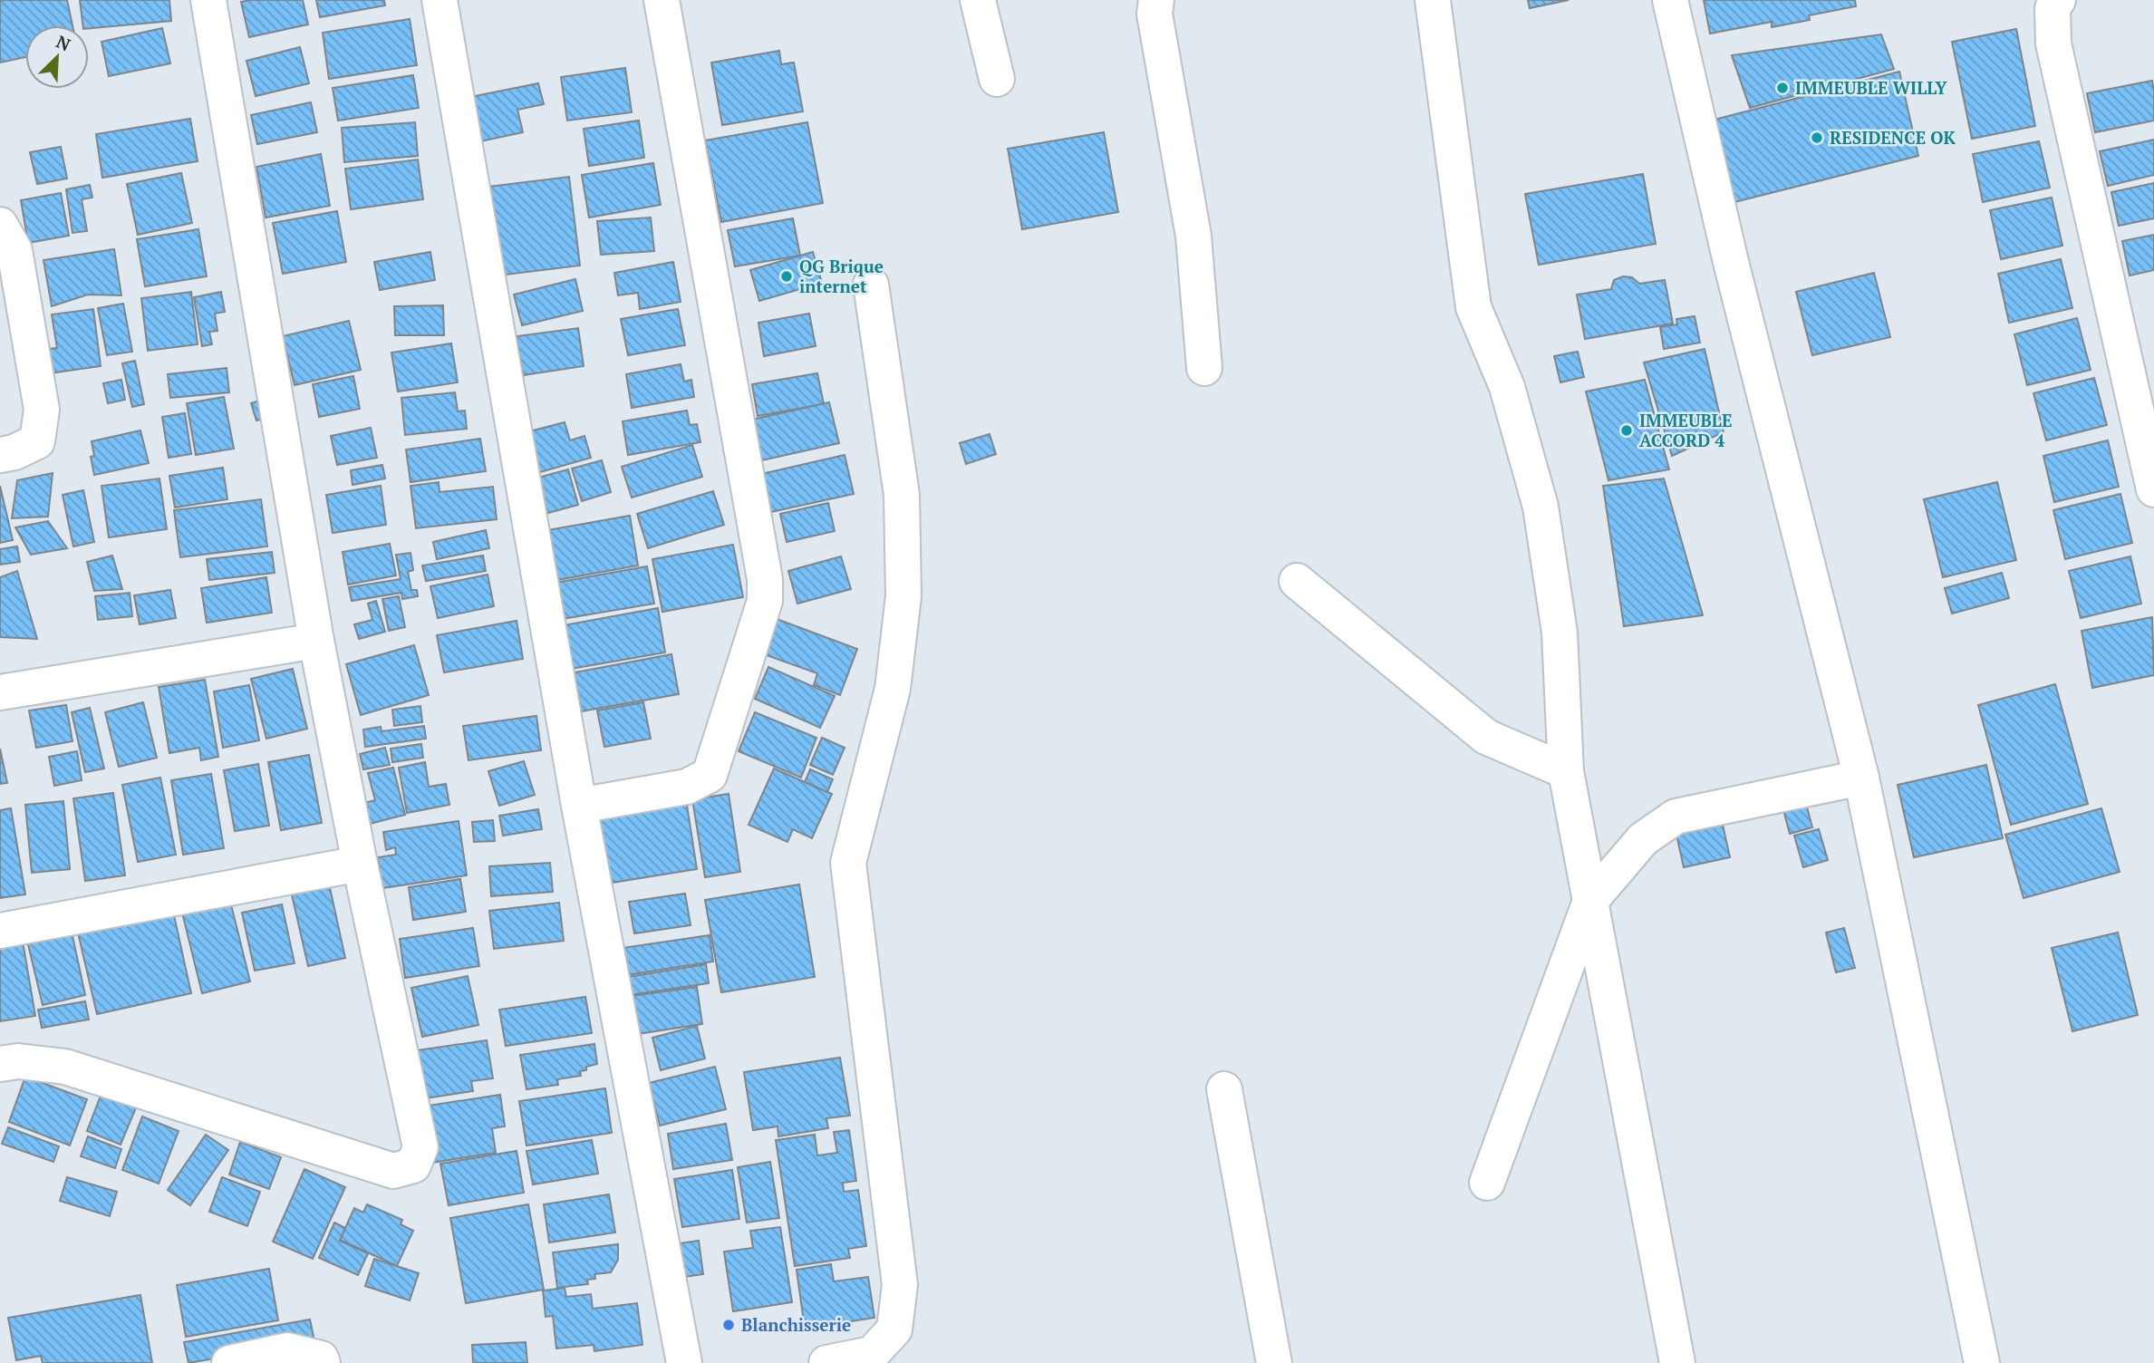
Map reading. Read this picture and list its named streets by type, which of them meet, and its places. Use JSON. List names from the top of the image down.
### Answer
{
  "places": [
    "IMMEUBLE WILLY",
    "RESIDENCE OK",
    "QG Brique internet",
    "IMMEUBLE ACCORD 4",
    "Blanchisserie"
  ],
  "north": "top right"
}
